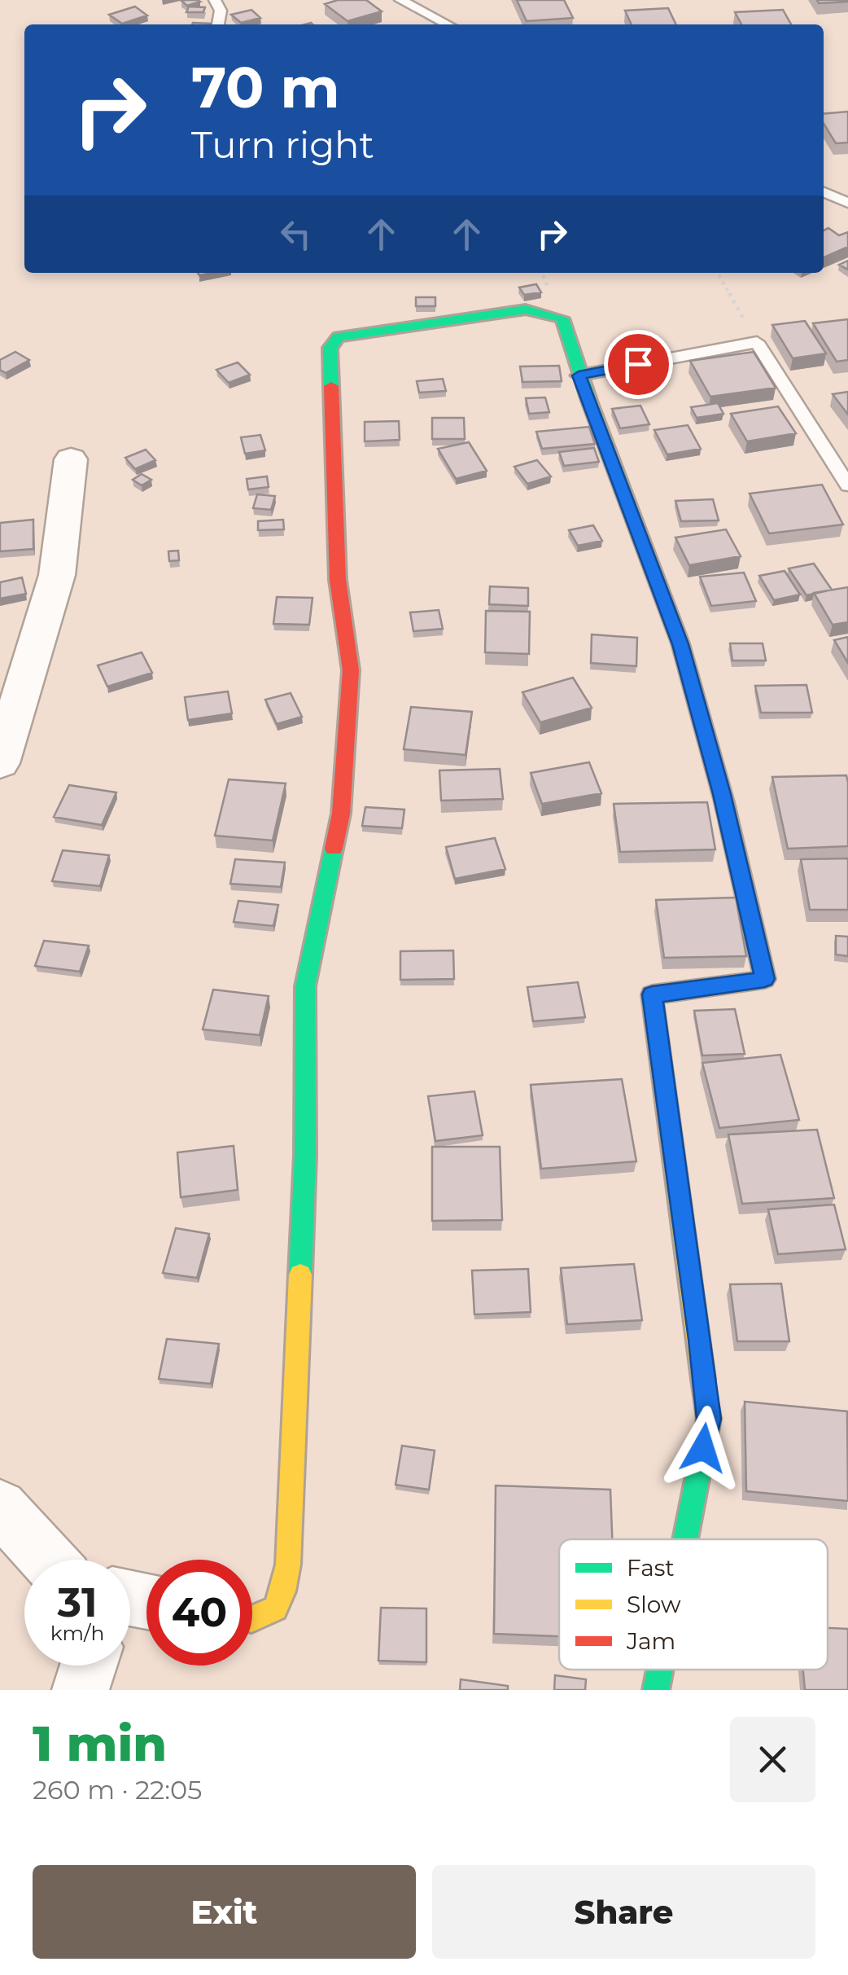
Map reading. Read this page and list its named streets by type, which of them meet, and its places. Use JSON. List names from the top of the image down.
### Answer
{
  "legend": ["Fast", "Slow", "Jam"],
  "page": {
    "turn": ["70 m", "Turn right"],
    "speed": "31 km/h",
    "limit": "40",
    "heading": ["1 min", "260 m · 22:05"],
    "buttons": ["Exit", "Share"]
  }
}
